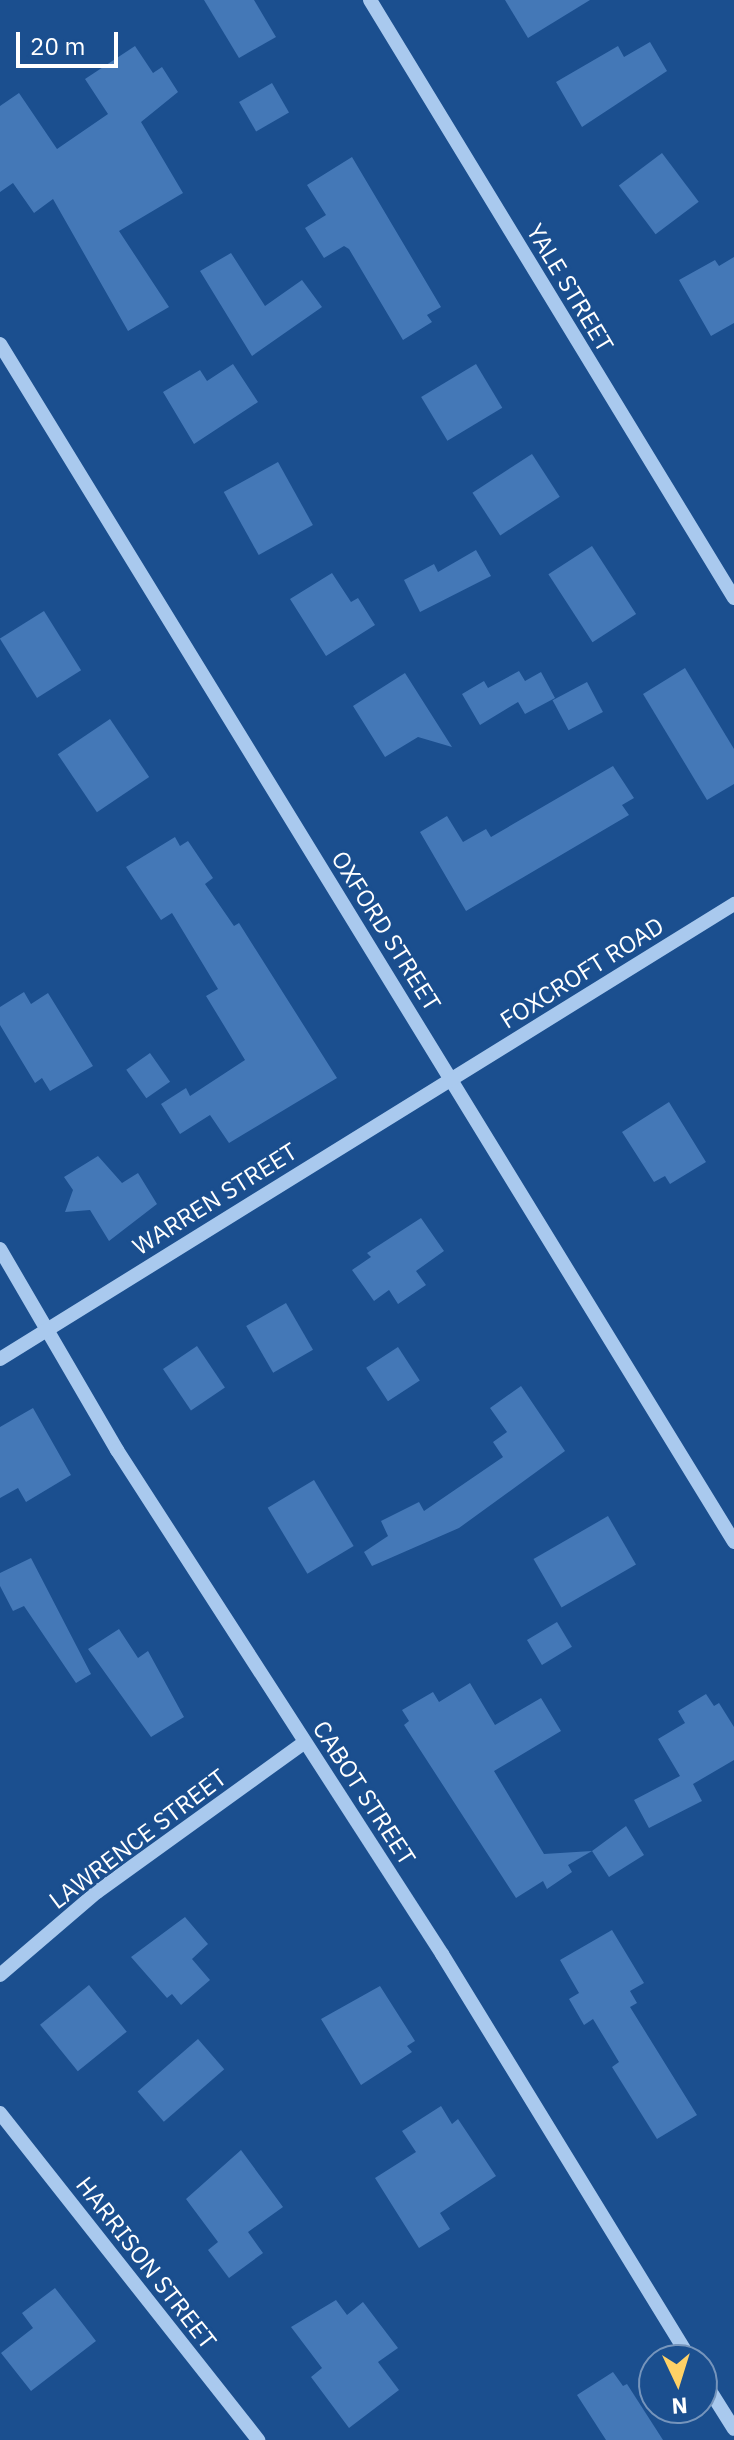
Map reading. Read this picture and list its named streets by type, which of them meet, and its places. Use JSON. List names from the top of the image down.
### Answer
{
  "streets": {
    "street": [
      "YALE STREET",
      "OXFORD STREET",
      "FOXCROFT ROAD",
      "WARREN STREET",
      "CABOT STREET",
      "LAWRENCE STREET",
      "HARRISON STREET"
    ]
  },
  "crossings": [
    ["OXFORD STREET", "FOXCROFT ROAD"],
    ["OXFORD STREET", "WARREN STREET"],
    ["FOXCROFT ROAD", "WARREN STREET"],
    ["WARREN STREET", "CABOT STREET"],
    ["CABOT STREET", "LAWRENCE STREET"]
  ],
  "scale_bar": "20 m",
  "north": "bottom"
}
